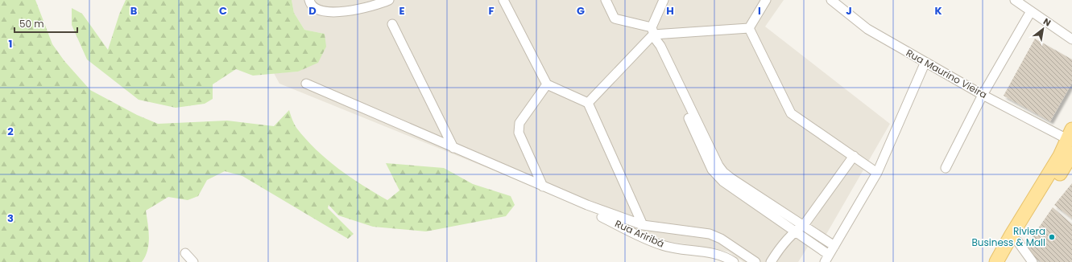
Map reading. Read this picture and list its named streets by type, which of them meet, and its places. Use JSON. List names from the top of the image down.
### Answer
{
  "streets": {
    "street": ["Rua Maurino Vieira", "Rua Ariribá"]
  },
  "places": ["Riviera Business & Mall"],
  "scale_bar": "50 m",
  "north": "top right",
  "grid": {
    "columns": [
      "B",
      "C",
      "D",
      "E",
      "F",
      "G",
      "H",
      "I",
      "J",
      "K"
    ],
    "rows": ["1", "2", "3"]
  }
}
